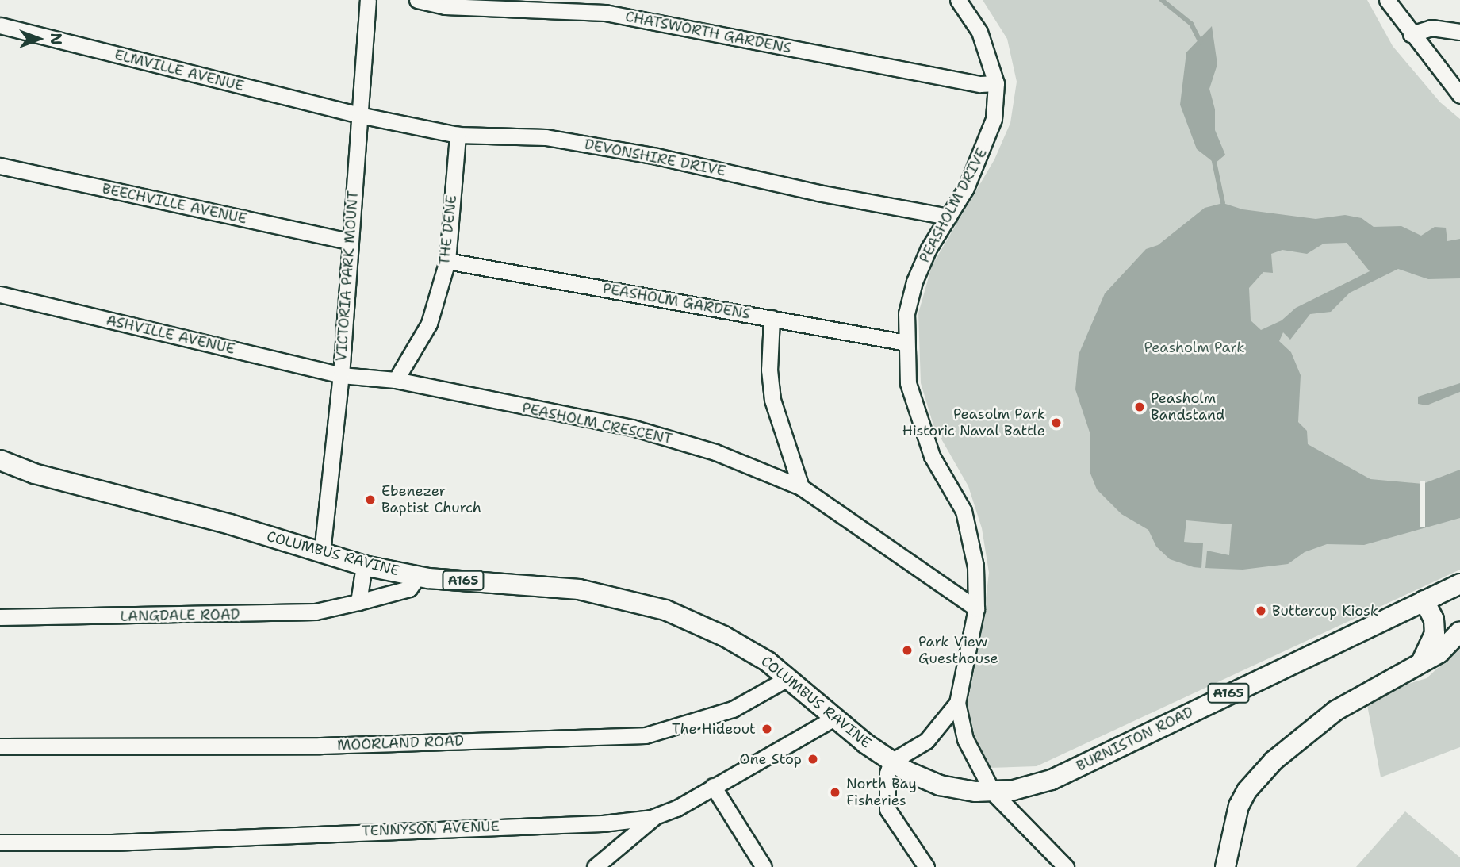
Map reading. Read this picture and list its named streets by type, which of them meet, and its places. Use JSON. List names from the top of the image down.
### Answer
{
  "streets": {
    "main road": ["COLUMBUS RAVINE", "A165", "BURNISTON ROAD"],
    "street": [
      "CHATSWORTH GARDENS",
      "ELMVILLE AVENUE",
      "DEVONSHIRE DRIVE",
      "BEECHVILLE AVENUE",
      "PEASHOLM DRIVE",
      "THE DENE",
      "VICTORIA PARK MOUNT",
      "PEASHOLM GARDENS",
      "ASHVILLE AVENUE",
      "PEASHOLM CRESCENT",
      "LANGDALE ROAD",
      "MOORLAND ROAD",
      "TENNYSON AVENUE"
    ]
  },
  "crossings": [
    ["CHATSWORTH GARDENS", "PEASHOLM DRIVE"],
    ["ELMVILLE AVENUE", "DEVONSHIRE DRIVE"],
    ["ELMVILLE AVENUE", "VICTORIA PARK MOUNT"],
    ["DEVONSHIRE DRIVE", "PEASHOLM DRIVE"],
    ["DEVONSHIRE DRIVE", "THE DENE"],
    ["DEVONSHIRE DRIVE", "VICTORIA PARK MOUNT"],
    ["BEECHVILLE AVENUE", "VICTORIA PARK MOUNT"],
    ["PEASHOLM DRIVE", "PEASHOLM GARDENS"],
    ["PEASHOLM DRIVE", "PEASHOLM CRESCENT"],
    ["PEASHOLM DRIVE", "COLUMBUS RAVINE"],
    ["PEASHOLM DRIVE", "BURNISTON ROAD"],
    ["THE DENE", "PEASHOLM GARDENS"],
    ["THE DENE", "PEASHOLM CRESCENT"],
    ["VICTORIA PARK MOUNT", "ASHVILLE AVENUE"],
    ["VICTORIA PARK MOUNT", "PEASHOLM CRESCENT"],
    ["VICTORIA PARK MOUNT", "COLUMBUS RAVINE"],
    ["ASHVILLE AVENUE", "PEASHOLM CRESCENT"],
    ["COLUMBUS RAVINE", "LANGDALE ROAD"],
    ["COLUMBUS RAVINE", "BURNISTON ROAD"],
    ["COLUMBUS RAVINE", "MOORLAND ROAD"],
    ["COLUMBUS RAVINE", "TENNYSON AVENUE"]
  ],
  "parks": ["Peasholm Park"],
  "places": [
    "Peasholm Bandstand",
    "Peasolm Park Historic Naval Battle",
    "Ebenezer Baptist Church",
    "Buttercup Kiosk",
    "Park View Guesthouse",
    "The Hideout",
    "One Stop",
    "North Bay Fisheries"
  ],
  "north": "right"
}
